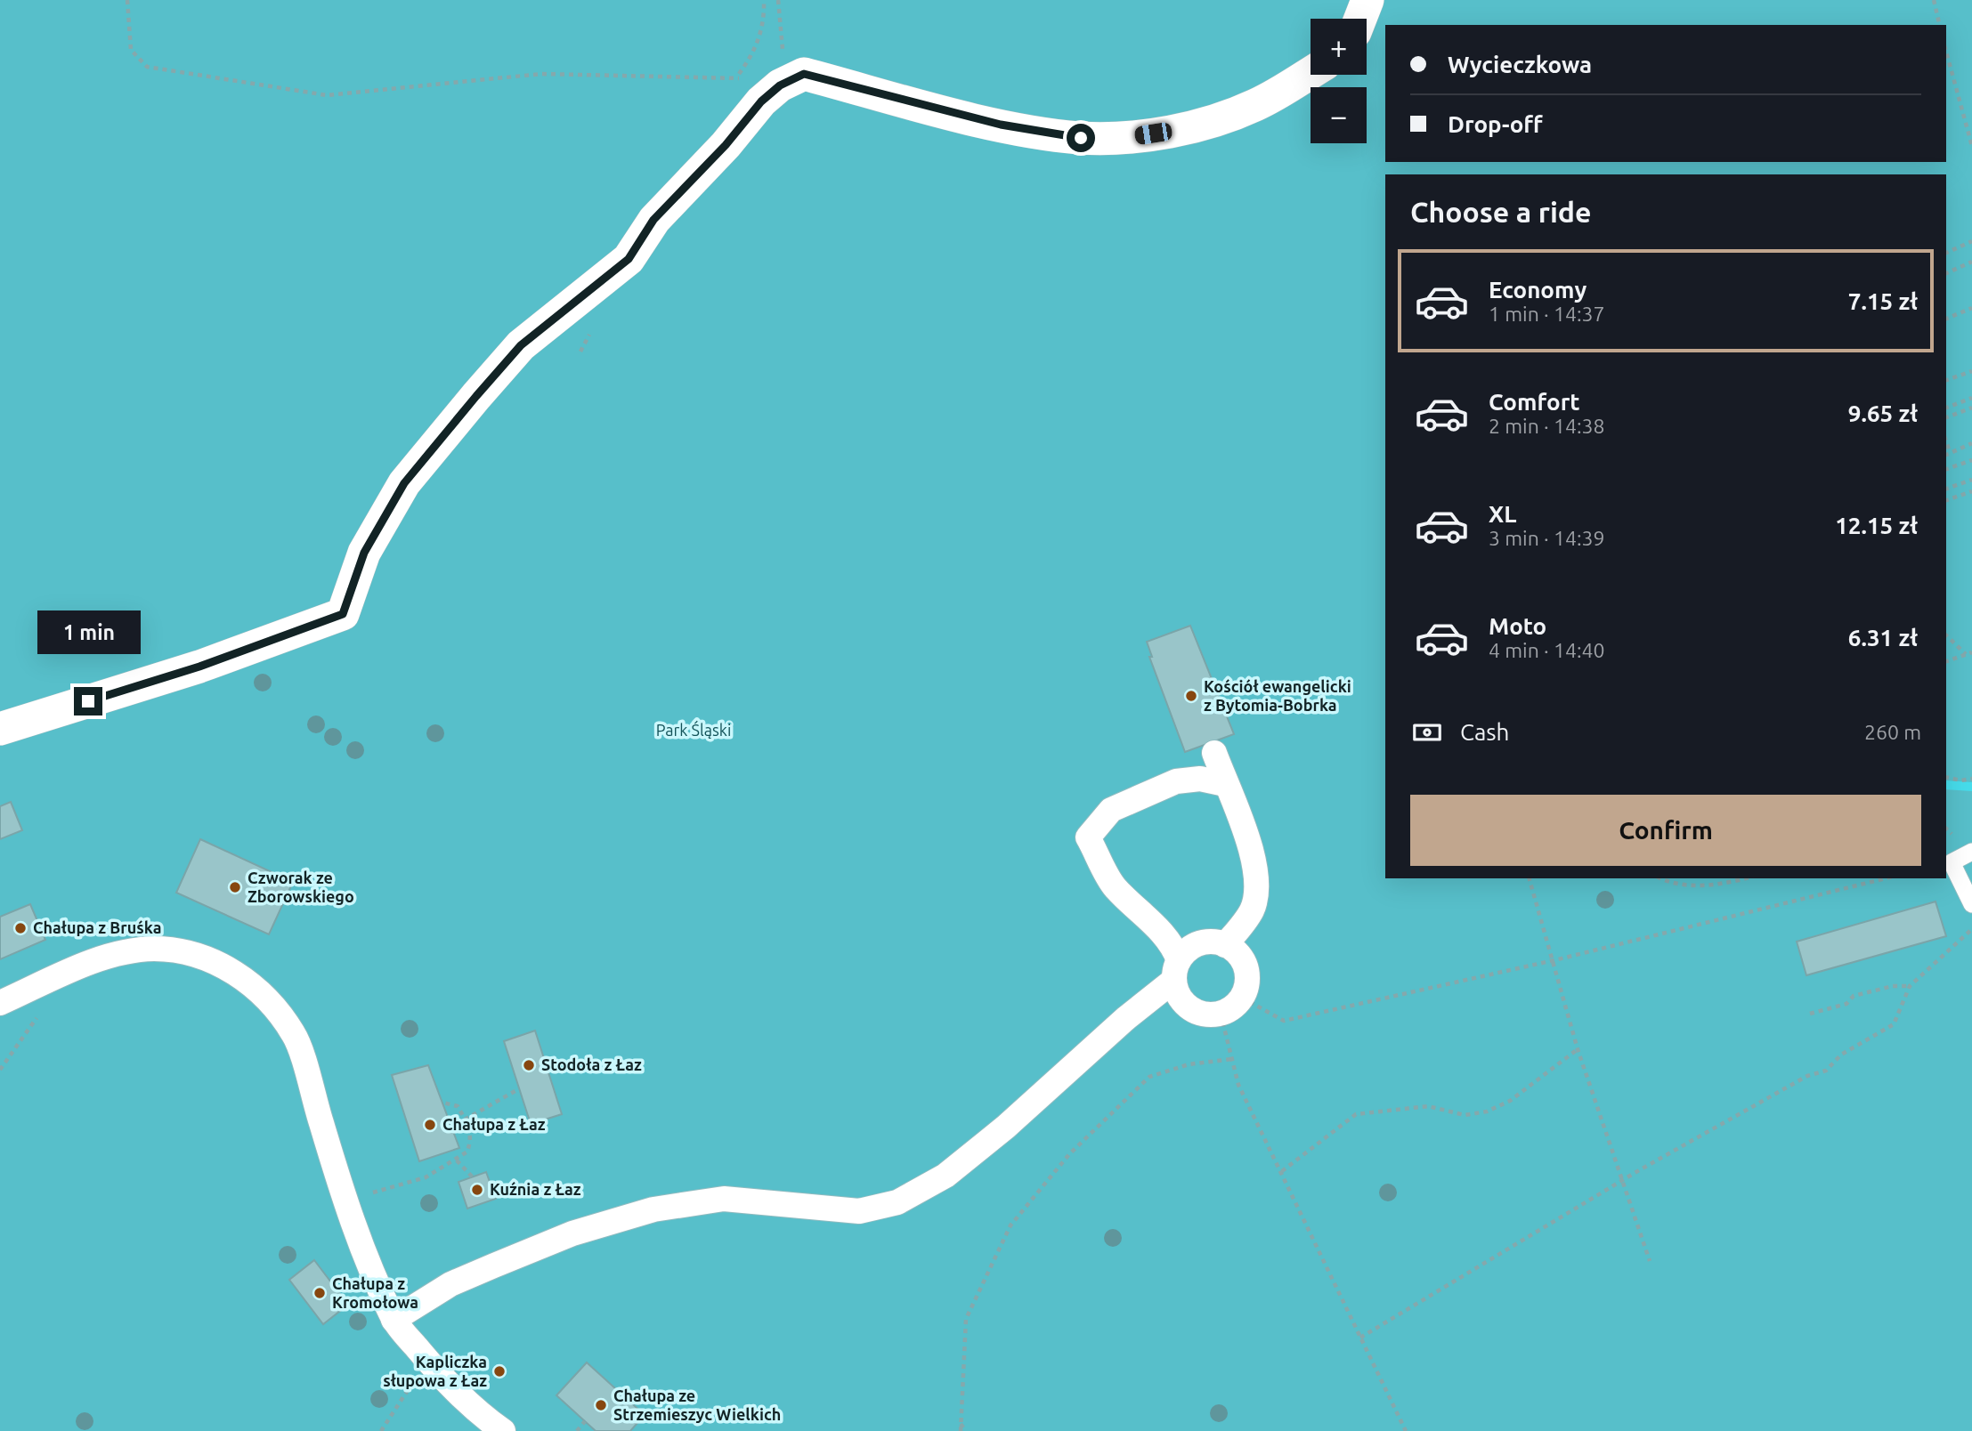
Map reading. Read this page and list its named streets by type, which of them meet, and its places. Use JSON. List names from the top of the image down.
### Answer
{
  "parks": ["Park Śląski"],
  "places": [
    "Kościół ewangelicki z Bytomia-Bobrka",
    "Czworak ze Zborowskiego",
    "Chałupa z Bruśka",
    "Stodoła z Łaz",
    "Chałupa z Łaz",
    "Kuźnia z Łaz",
    "Chałupa z Kromołowa",
    "Kapliczka słupowa z Łaz",
    "Chałupa ze Strzemieszyc Wielkich"
  ],
  "page": {
    "map_buttons": ["+", "−"],
    "banner": ["Wycieczkowa", "Drop-off"],
    "heading": "Choose a ride",
    "list": [
      {
        "name": "Economy",
        "note": "1 min · 14:37",
        "value": "7.15 zł"
      },
      {
        "name": "Comfort",
        "note": "2 min · 14:38",
        "value": "9.65 zł"
      },
      {
        "name": "XL",
        "note": "3 min · 14:39",
        "value": "12.15 zł"
      },
      {
        "name": "Moto",
        "note": "4 min · 14:40",
        "value": "6.31 zł"
      }
    ],
    "bubble": "1 min",
    "pay": ["Cash", "260 m"],
    "buttons": "Confirm"
  }
}
